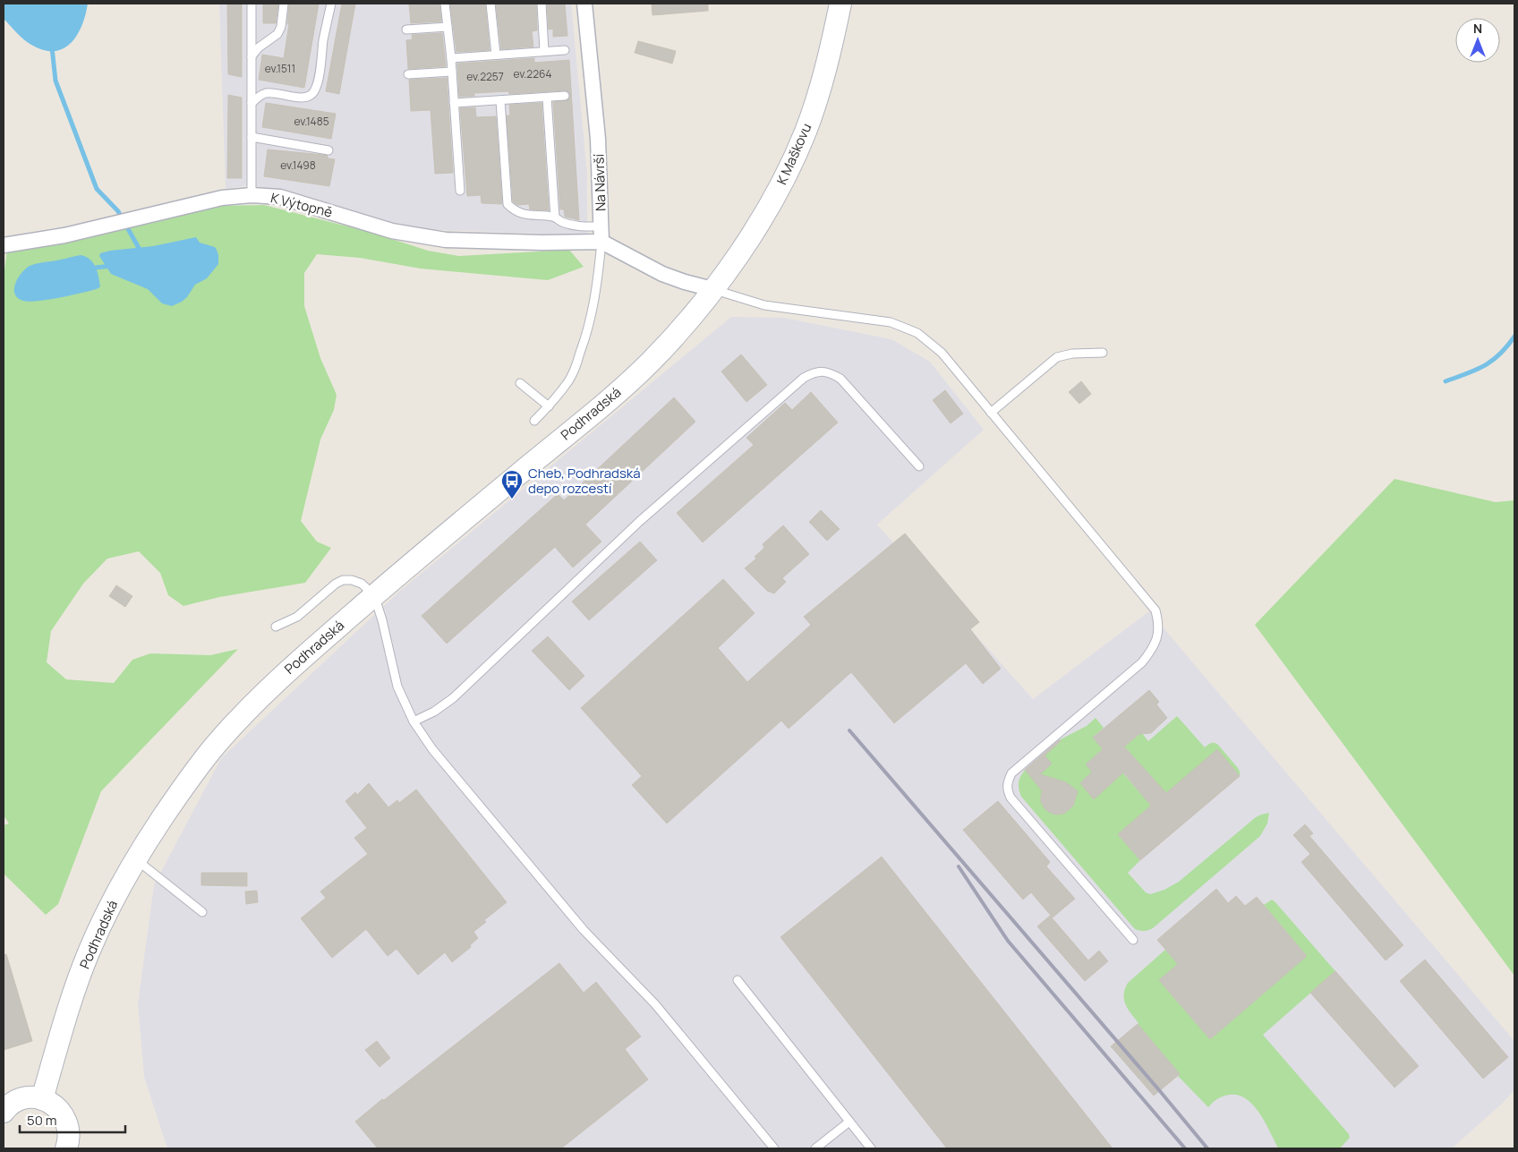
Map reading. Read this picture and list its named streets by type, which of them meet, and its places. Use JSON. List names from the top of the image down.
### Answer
{
  "streets": {
    "main road": ["K Maškovu", "Podhradská"],
    "street": ["Na Návrší", "K Výtopně"]
  },
  "crossings": [
    ["K Maškovu", "Podhradská"],
    ["Na Návrší", "K Výtopně"]
  ],
  "places": {
    "bus stop": ["Cheb, Podhradská depo rozcestí"]
  },
  "house_numbers": [
    "ev.1511",
    "ev.2264",
    "ev.2257",
    "ev.1485",
    "ev.1498"
  ],
  "scale_bar": "50 m",
  "north": "top"
}
